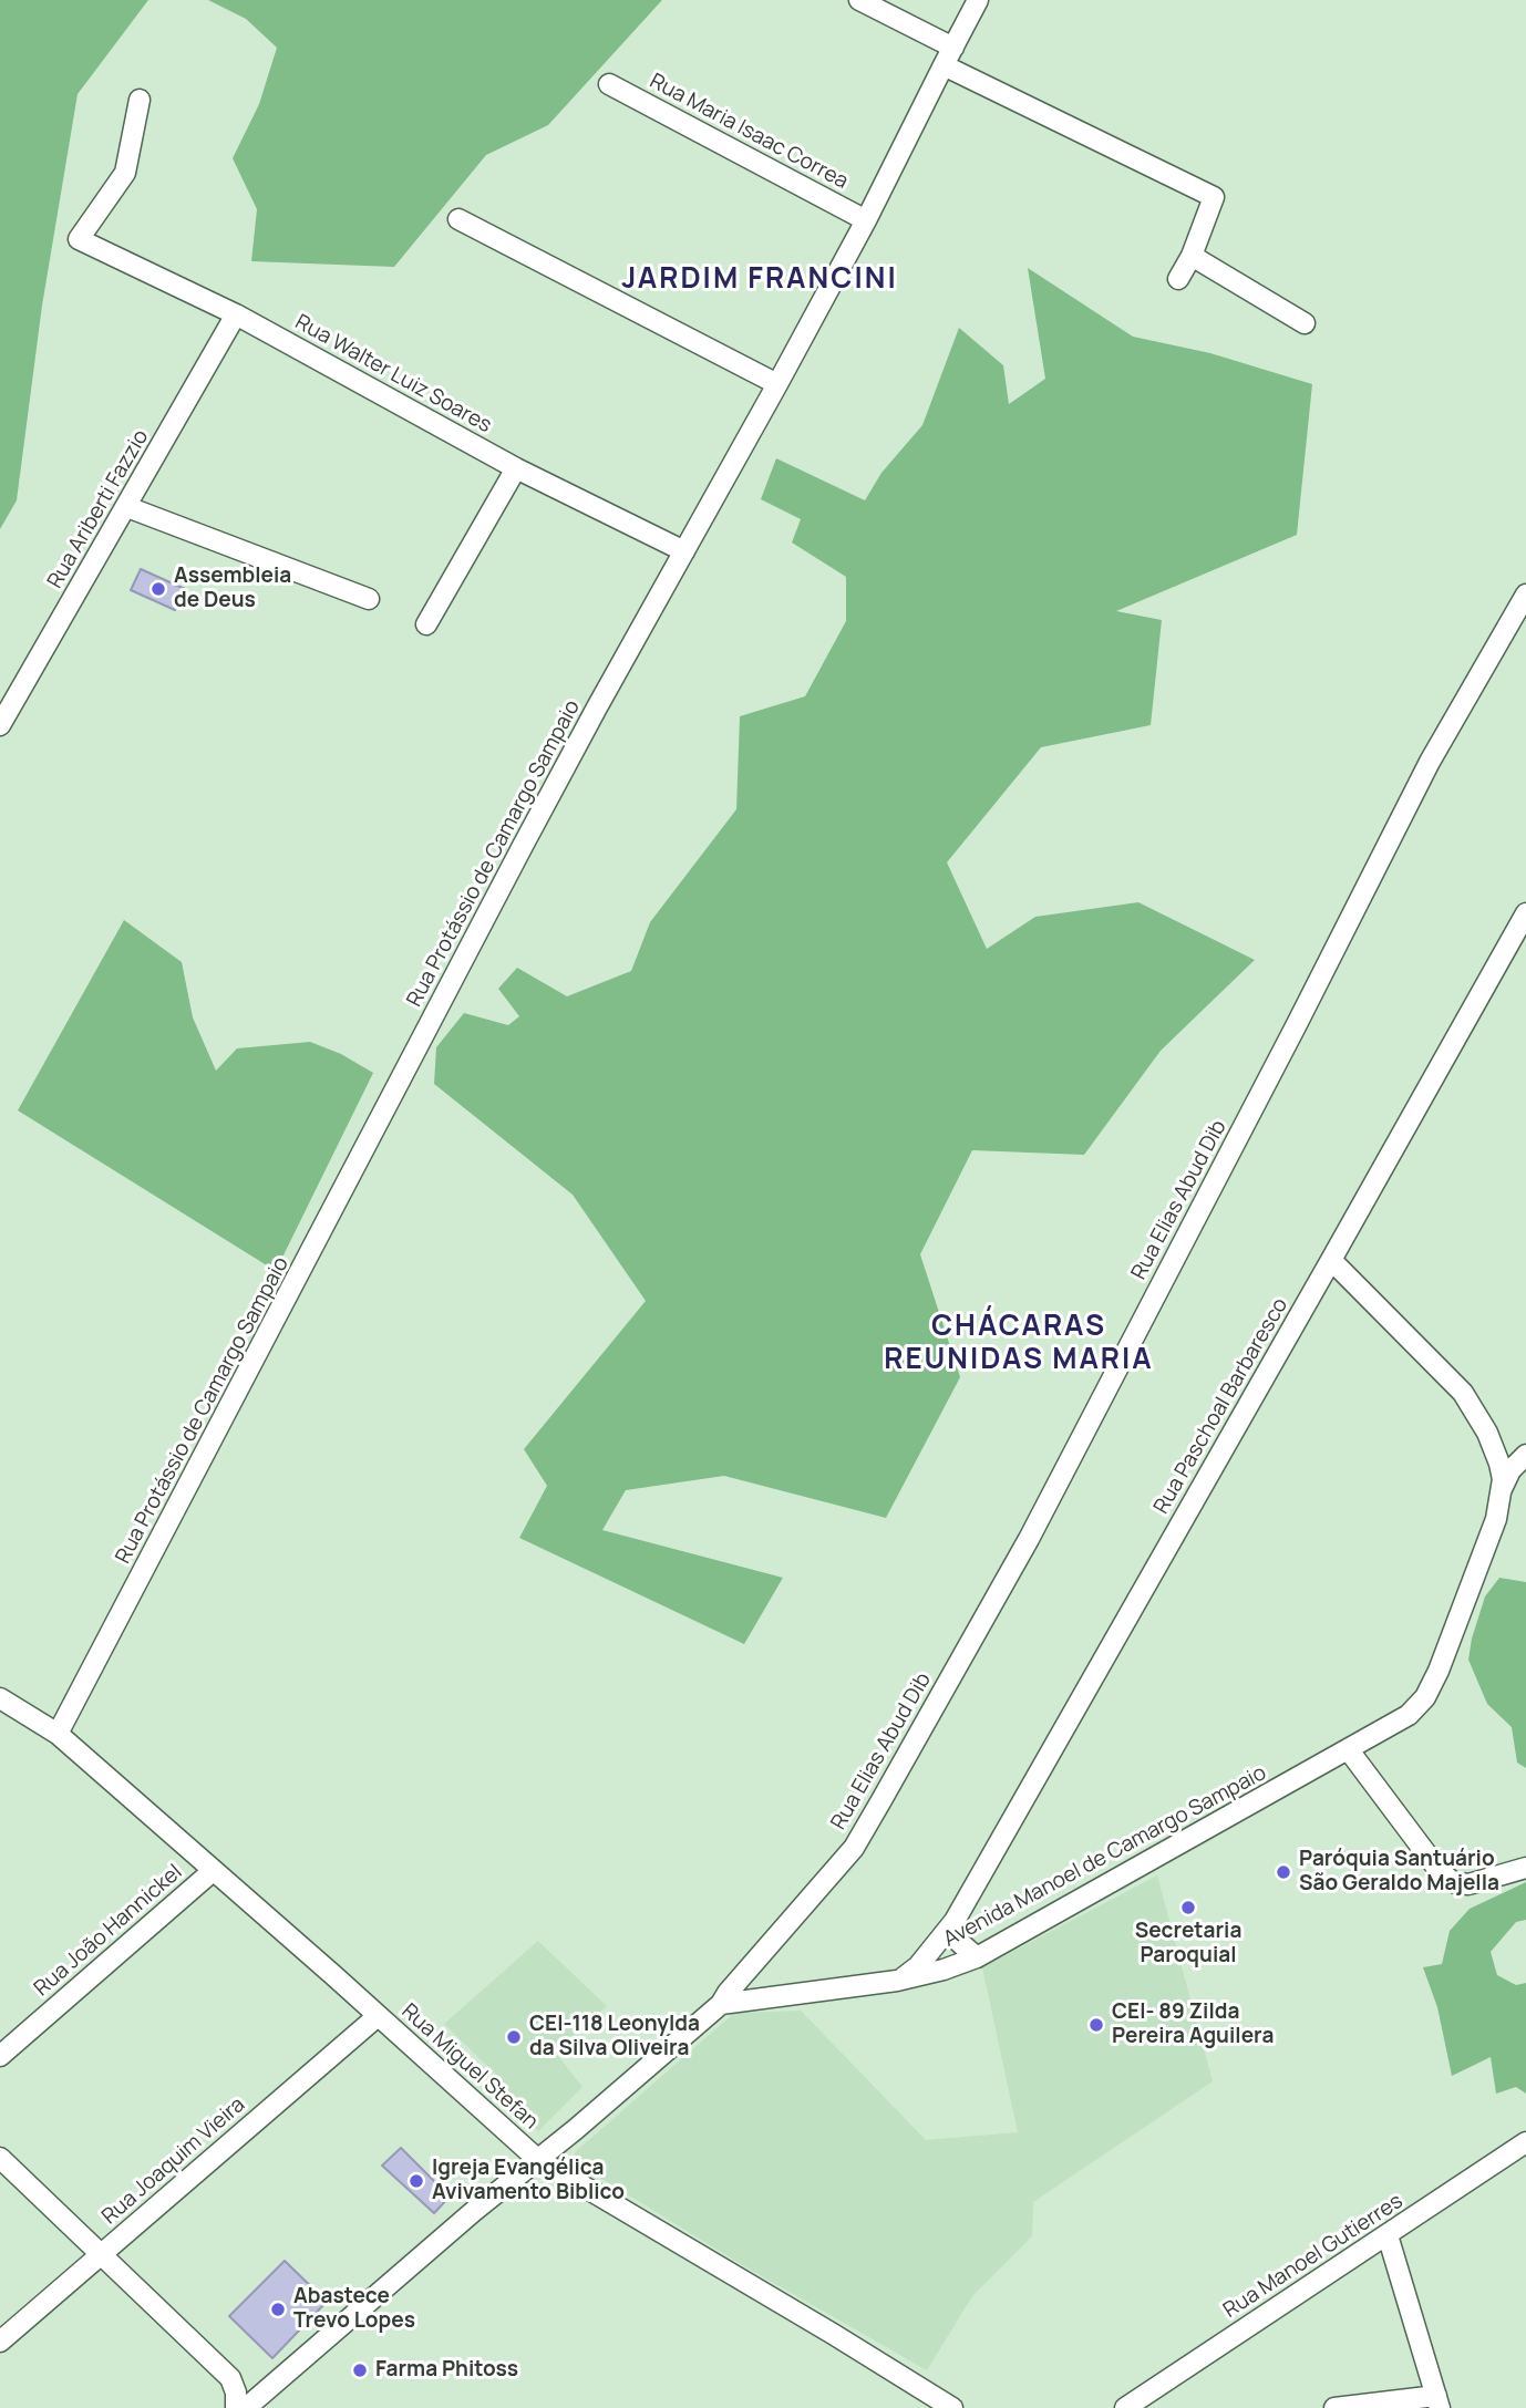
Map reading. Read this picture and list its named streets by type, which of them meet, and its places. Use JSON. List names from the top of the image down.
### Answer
{
  "streets": {
    "street": [
      "Rua Maria Isaac Correa",
      "Rua Walter Luiz Soares",
      "Rua Ariberti Fazzio",
      "Rua Protássio de Camargo Sampaio",
      "Rua Elias Abud Dib",
      "Rua Paschoal Barbaresco",
      "Avenida Manoel de Camargo Sampaio",
      "Rua João Hannickel",
      "Rua Miguel Stefan",
      "Rua Joaquim Vieira",
      "Rua Manoel Gutierres"
    ]
  },
  "crossings": [
    ["Rua Maria Isaac Correa", "Rua Protássio de Camargo Sampaio"],
    ["Rua Walter Luiz Soares", "Rua Ariberti Fazzio"],
    ["Rua Walter Luiz Soares", "Rua Protássio de Camargo Sampaio"],
    ["Rua Protássio de Camargo Sampaio", "Rua Miguel Stefan"],
    ["Rua Elias Abud Dib", "Avenida Manoel de Camargo Sampaio"],
    ["Rua Paschoal Barbaresco", "Avenida Manoel de Camargo Sampaio"],
    ["Rua João Hannickel", "Rua Miguel Stefan"],
    ["Rua Miguel Stefan", "Rua Joaquim Vieira"]
  ],
  "districts": ["JARDIM FRANCINI", "CHÁCARAS REUNIDAS MARIA"],
  "places": [
    "Assembleia de Deus",
    "Paróquia Santuário São Geraldo Majella",
    "Secretaria Paroquial",
    "CEI- 89 Zilda Pereira Aguilera",
    "CEI-118 Leonylda da Silva Oliveira",
    "Igreja Evangélica Avivamento Biblico",
    "Abastece Trevo Lopes",
    "Farma Phitoss"
  ]
}
